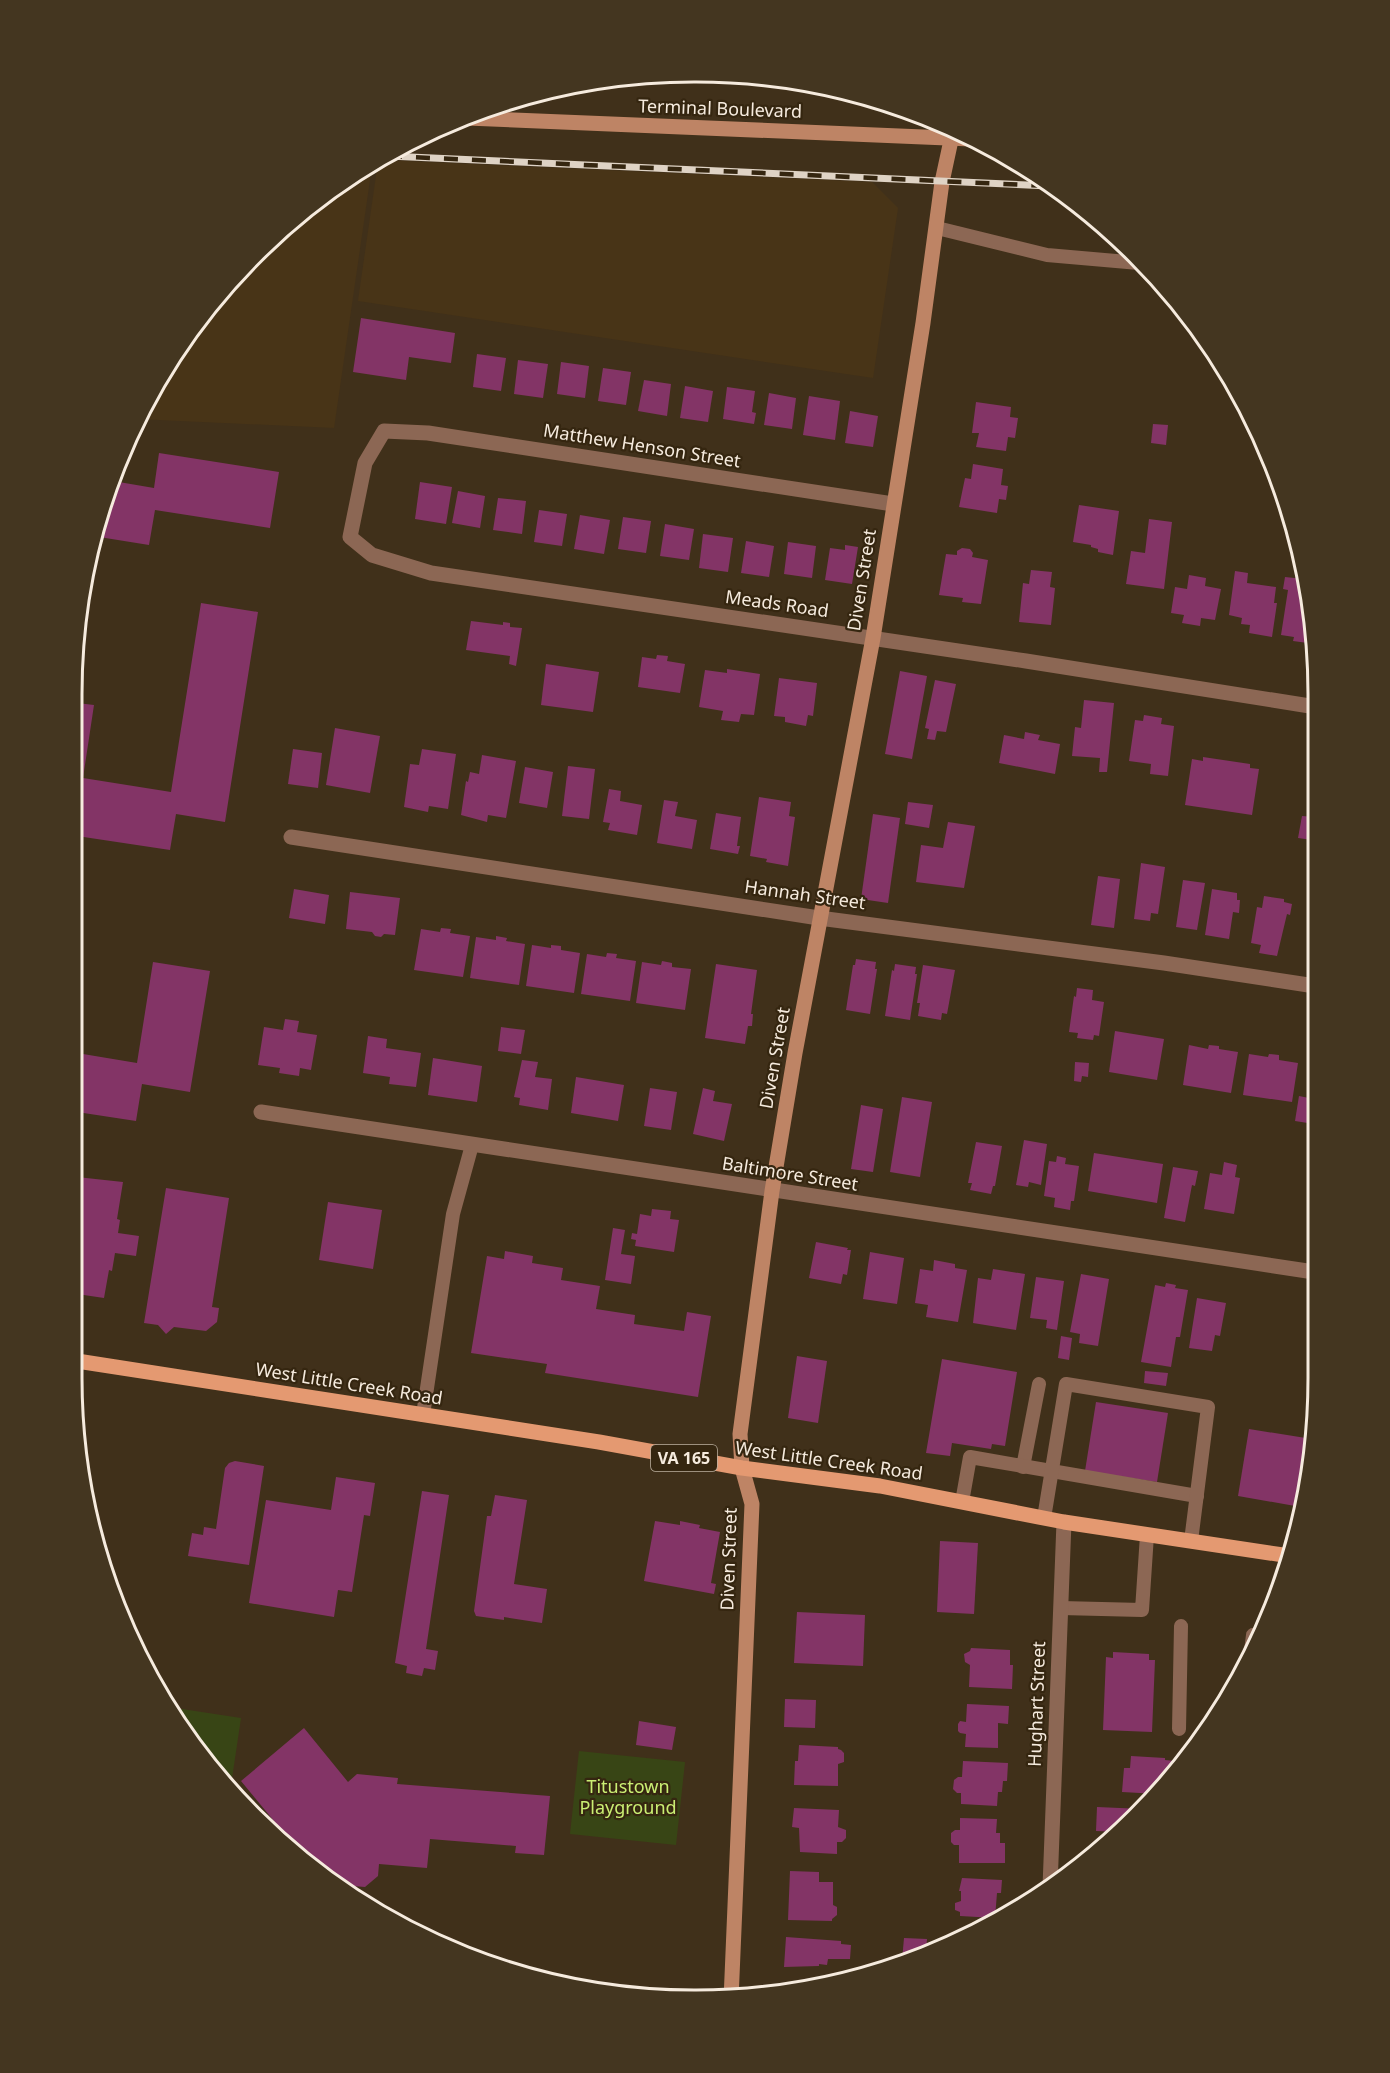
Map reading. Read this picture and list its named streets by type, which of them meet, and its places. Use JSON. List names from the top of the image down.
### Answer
{
  "streets": {
    "main road": [
      "Terminal Boulevard",
      "Diven Street",
      "West Little Creek Road",
      "VA 165"
    ],
    "street": [
      "Matthew Henson Street",
      "Meads Road",
      "Hannah Street",
      "Baltimore Street",
      "Hughart Street"
    ]
  },
  "crossings": [
    ["Matthew Henson Street", "Diven Street"],
    ["Matthew Henson Street", "Meads Road"],
    ["Diven Street", "Meads Road"],
    ["Diven Street", "Hannah Street"],
    ["Diven Street", "Baltimore Street"],
    ["Diven Street", "West Little Creek Road"],
    ["West Little Creek Road", "Hughart Street"]
  ],
  "parks": ["Titustown Playground"]
}
